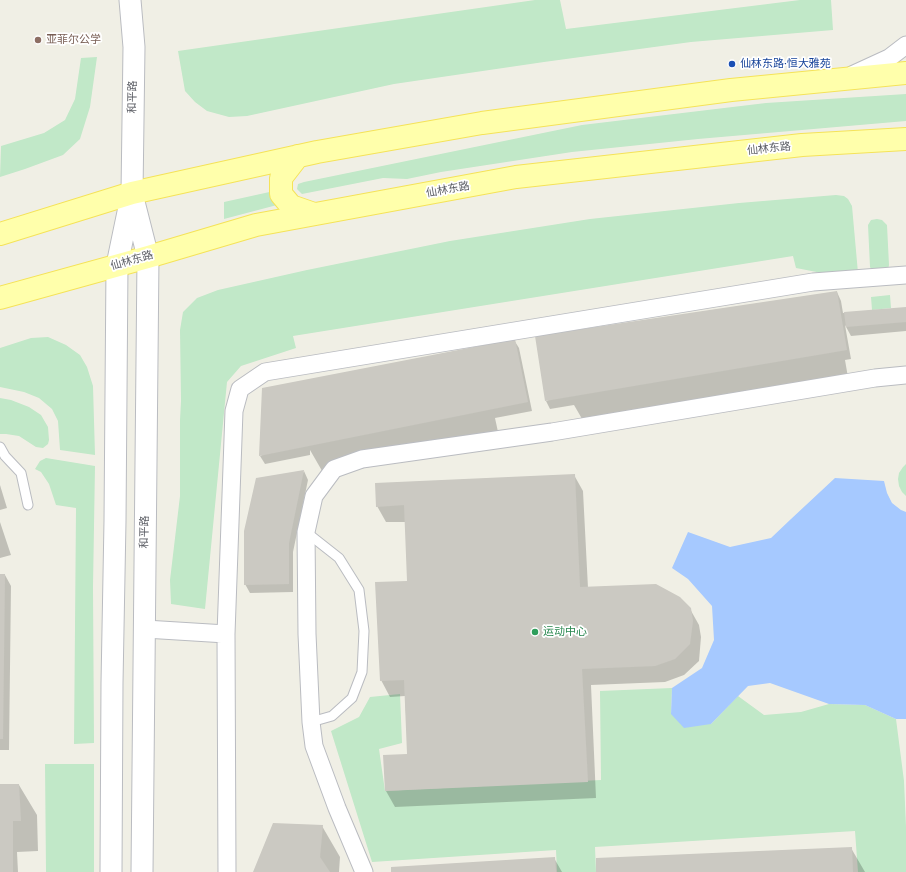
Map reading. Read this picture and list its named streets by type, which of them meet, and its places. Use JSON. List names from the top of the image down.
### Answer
{
  "streets": {
    "main road": ["仙林东路"],
    "street": ["和平路"]
  },
  "crossings": [
    ["和平路", "仙林东路"]
  ],
  "places": ["亚菲尔公学", "仙林东路·恒大雅苑", "运动中心"]
}
